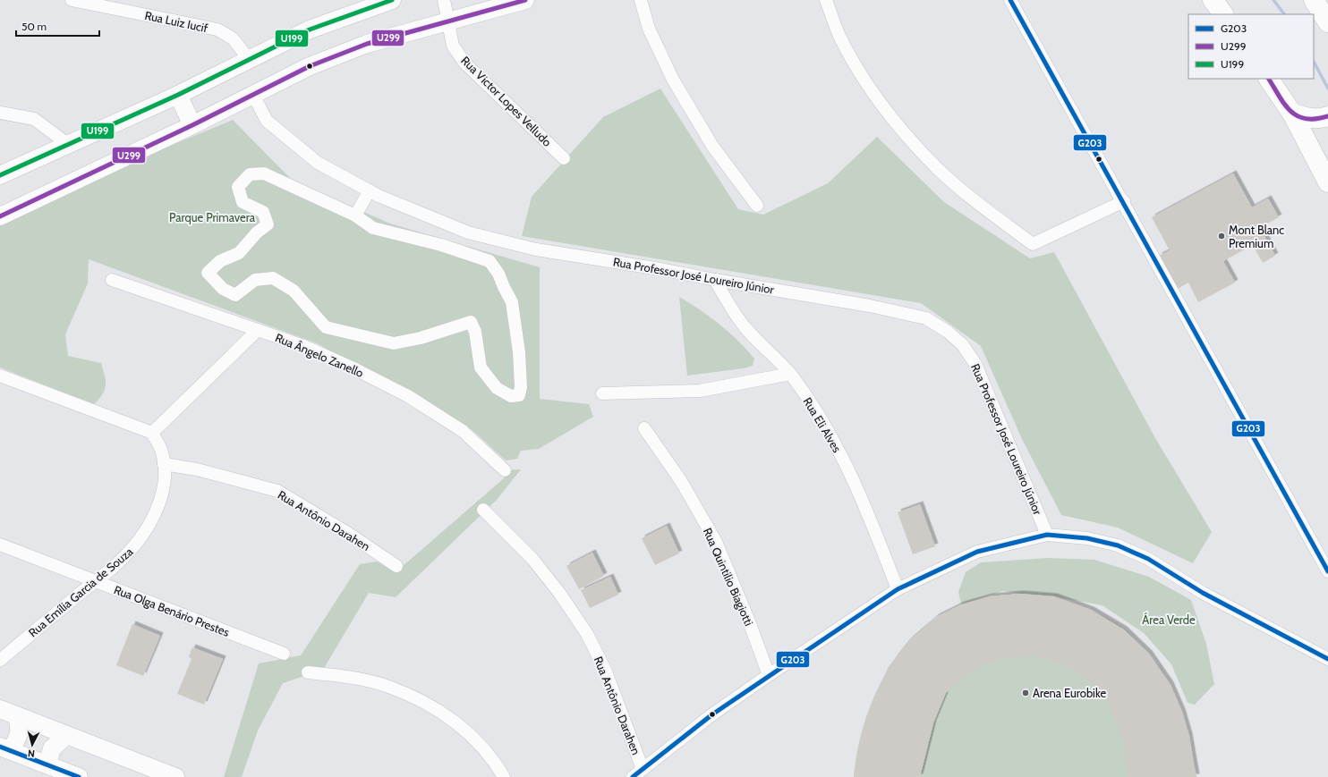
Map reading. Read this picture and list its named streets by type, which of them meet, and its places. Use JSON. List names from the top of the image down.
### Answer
{
  "streets": {
    "street": [
      "Rua Luiz Iucif",
      "Rua Victor Lopes Velludo",
      "Rua Professor José Loureiro Júnior",
      "Rua Ângelo Zanello",
      "Rua Eli Alves",
      "Rua Antônio Darahen",
      "Rua Quintilio Biagiotti",
      "Rua Emília Garcia de Souza",
      "Rua Olga Benário Prestes"
    ]
  },
  "crossings": [
    ["Rua Professor José Loureiro Júnior", "Rua Eli Alves"],
    ["Rua Antônio Darahen", "Rua Emília Garcia de Souza"],
    ["Rua Emília Garcia de Souza", "Rua Olga Benário Prestes"]
  ],
  "parks": ["Parque Primavera", "Área Verde"],
  "places": ["Mont Blanc Premium", "Arena Eurobike"],
  "lines": ["transit line G203", "transit line U299", "transit line U199"],
  "legend": ["G203", "U299", "U199"],
  "scale_bar": "50 m",
  "north": "bottom"
}
